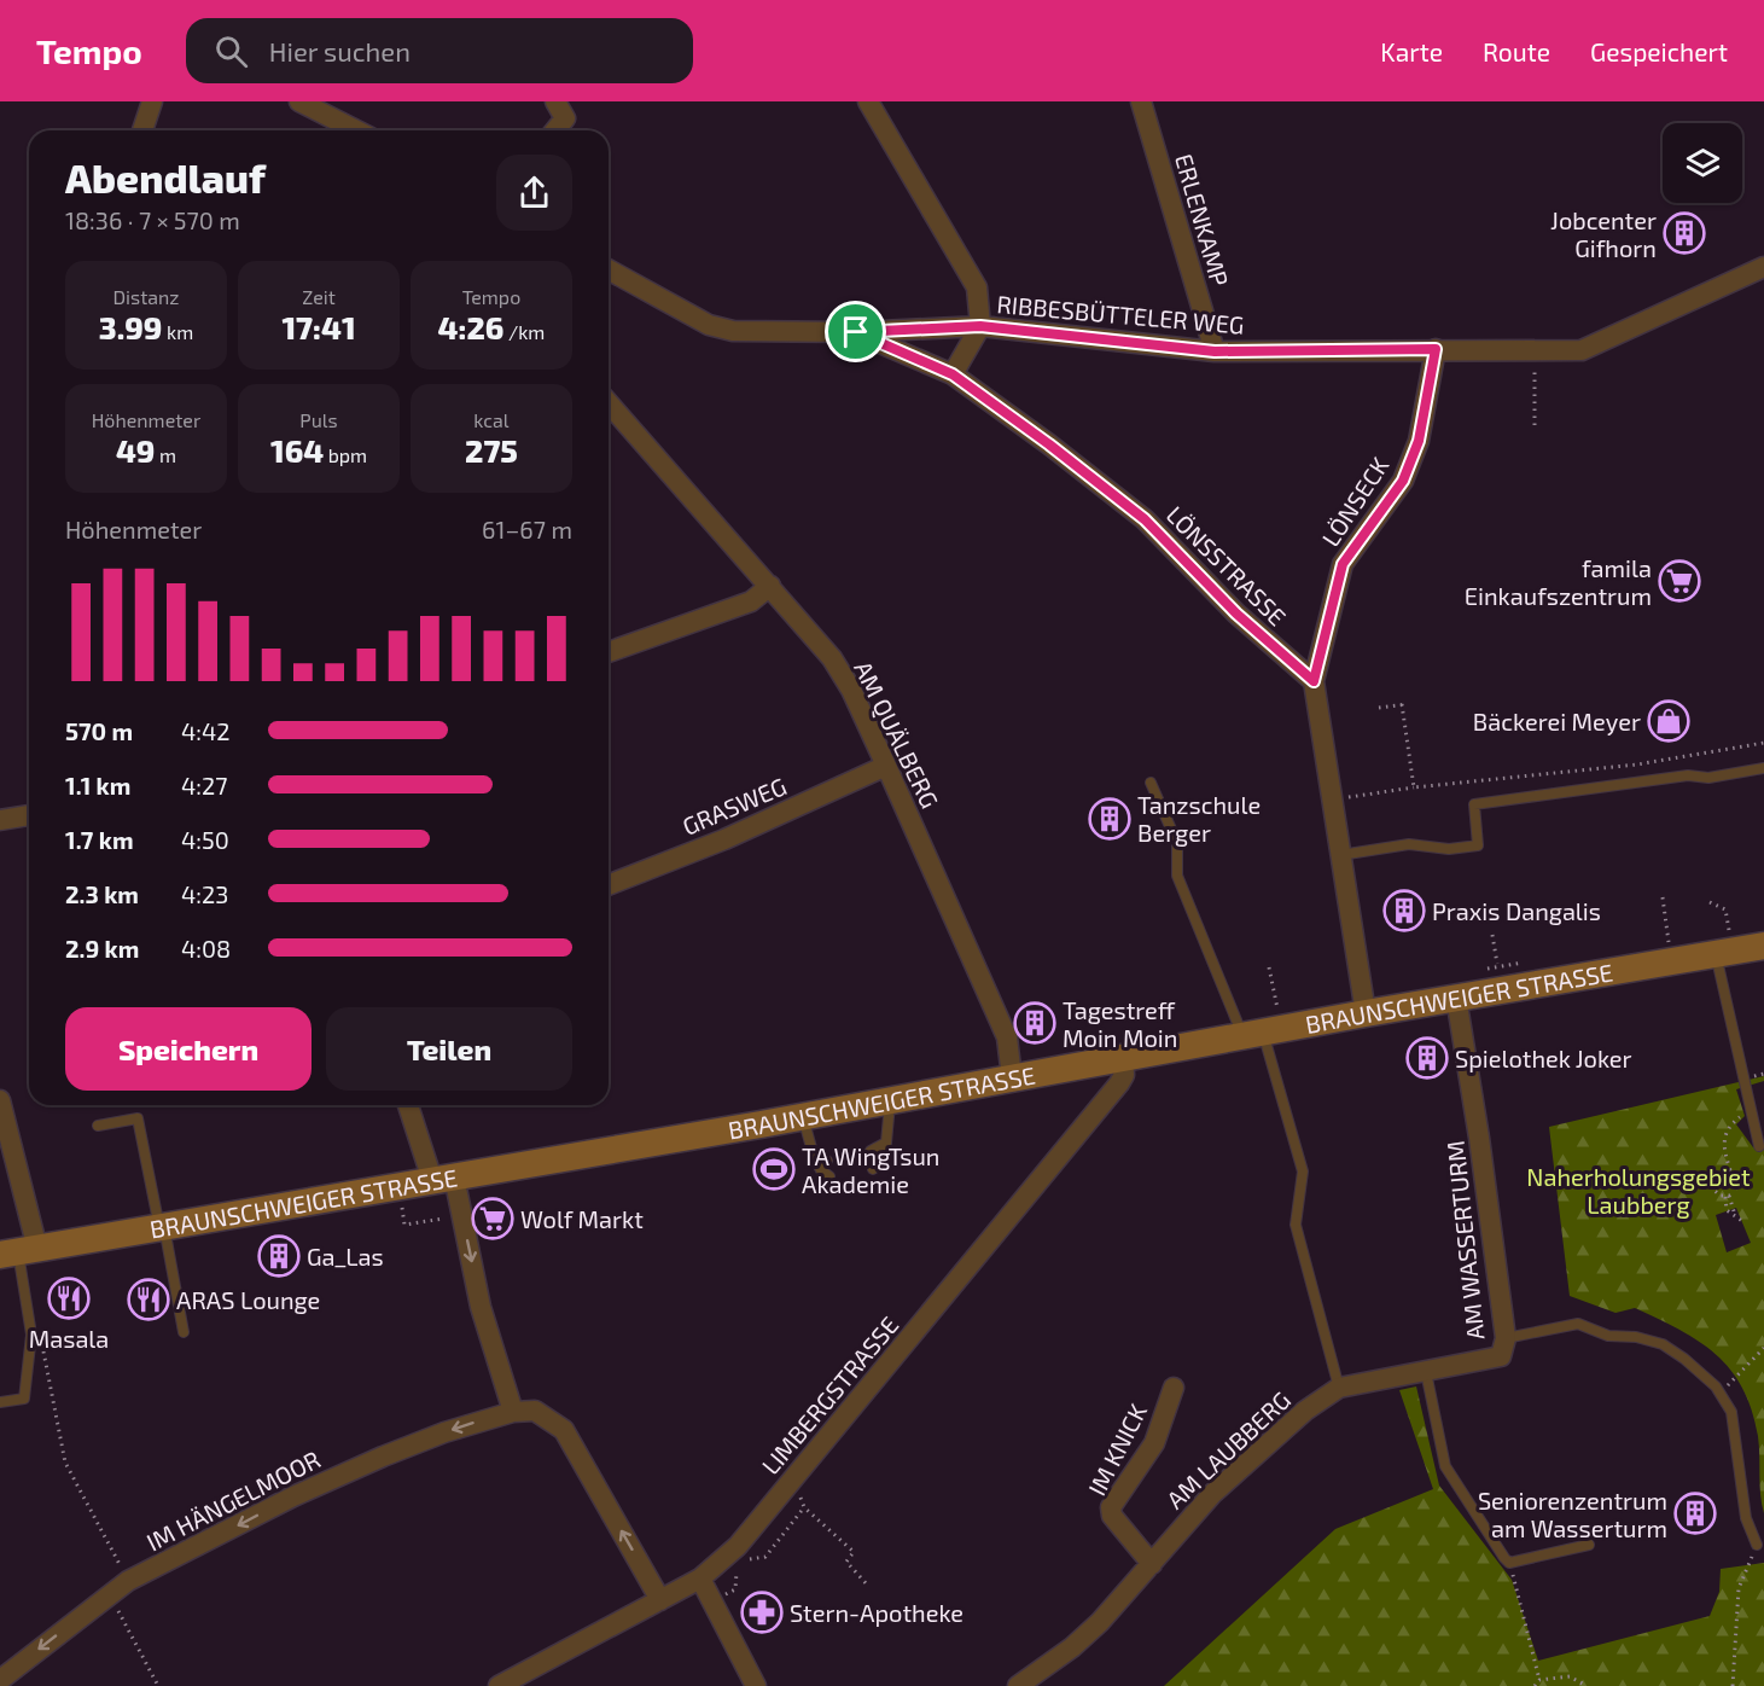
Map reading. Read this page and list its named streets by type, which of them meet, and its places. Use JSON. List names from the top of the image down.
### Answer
{
  "streets": {
    "street": [
      "ERLENKAMP",
      "RIBBESBÜTTELER WEG",
      "LÖNSECK",
      "LÖNSSTRASSE",
      "AM QUÄLBERG",
      "GRASWEG",
      "BRAUNSCHWEIGER STRASSE",
      "AM WASSERTURM",
      "LIMBERGSTRASSE",
      "IM KNICK",
      "AM LAUBBERG",
      "IM HÄNGELMOOR"
    ]
  },
  "crossings": [
    ["ERLENKAMP", "RIBBESBÜTTELER WEG"],
    ["RIBBESBÜTTELER WEG", "LÖNSECK"],
    ["RIBBESBÜTTELER WEG", "LÖNSSTRASSE"],
    ["LÖNSECK", "LÖNSSTRASSE"],
    ["AM QUÄLBERG", "GRASWEG"],
    ["AM QUÄLBERG", "BRAUNSCHWEIGER STRASSE"],
    ["BRAUNSCHWEIGER STRASSE", "AM WASSERTURM"],
    ["BRAUNSCHWEIGER STRASSE", "LIMBERGSTRASSE"],
    ["AM WASSERTURM", "AM LAUBBERG"],
    ["LIMBERGSTRASSE", "IM HÄNGELMOOR"],
    ["IM KNICK", "AM LAUBBERG"]
  ],
  "parks": ["Naherholungsgebiet Laubberg"],
  "places": {
    "building": [
      "Jobcenter Gifhorn",
      "Tanzschule Berger",
      "Praxis Dangalis",
      "Tagestreff Moin Moin",
      "Spielothek Joker",
      "Ga_Las",
      "Seniorenzentrum am Wasserturm"
    ],
    "supermarket": ["famila Einkaufszentrum", "Wolf Markt"],
    "shop": ["Bäckerei Meyer"],
    "sports": ["TA WingTsun Akademie"],
    "restaurant": ["Masala", "ARAS Lounge"],
    "pharmacy": ["Stern-Apotheke"]
  },
  "page": {
    "header": "Tempo",
    "search": "Hier suchen",
    "nav": ["Karte", "Route", "Gespeichert"],
    "heading": ["Abendlauf", "18:36 · 7 × 570 m"],
    "stats": [
      ["Distanz", "3.99 km"],
      ["Zeit", "17:41"],
      ["Tempo", "4:26 /km"],
      ["Höhenmeter", "49 m"],
      ["Puls", "164 bpm"],
      ["kcal", "275"]
    ],
    "chart": ["Höhenmeter", "61–67 m"],
    "list": [
      {
        "name": "570 m",
        "note": "4:42"
      },
      {
        "name": "1.1 km",
        "note": "4:27"
      },
      {
        "name": "1.7 km",
        "note": "4:50"
      },
      {
        "name": "2.3 km",
        "note": "4:23"
      },
      {
        "name": "2.9 km",
        "note": "4:08"
      }
    ],
    "buttons": ["Speichern", "Teilen"]
  }
}
